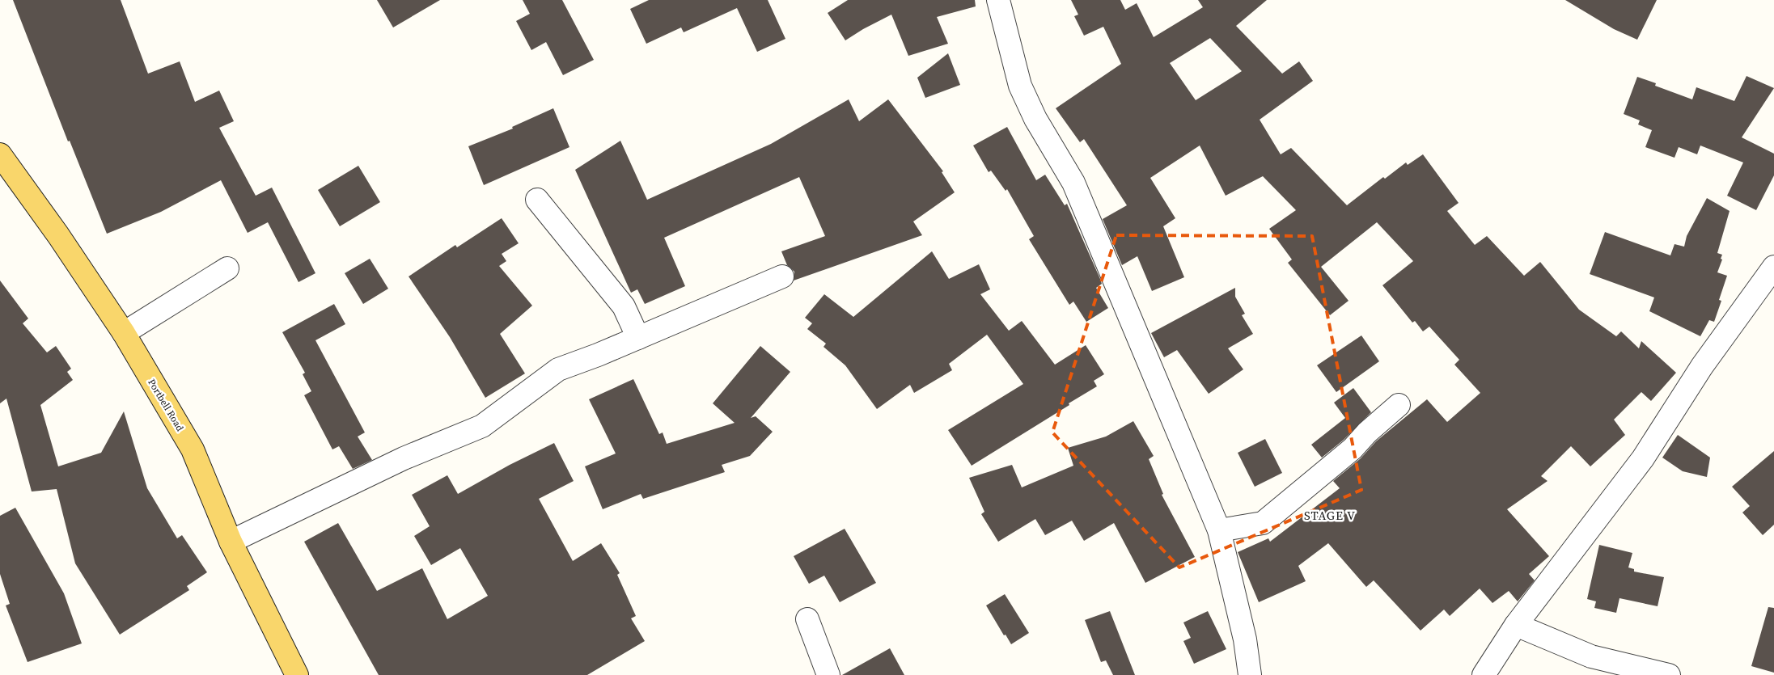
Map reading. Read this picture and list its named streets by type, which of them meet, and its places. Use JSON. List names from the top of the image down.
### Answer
{
  "streets": {
    "main road": ["Portbell Road"]
  },
  "districts": ["STAGE V"]
}
